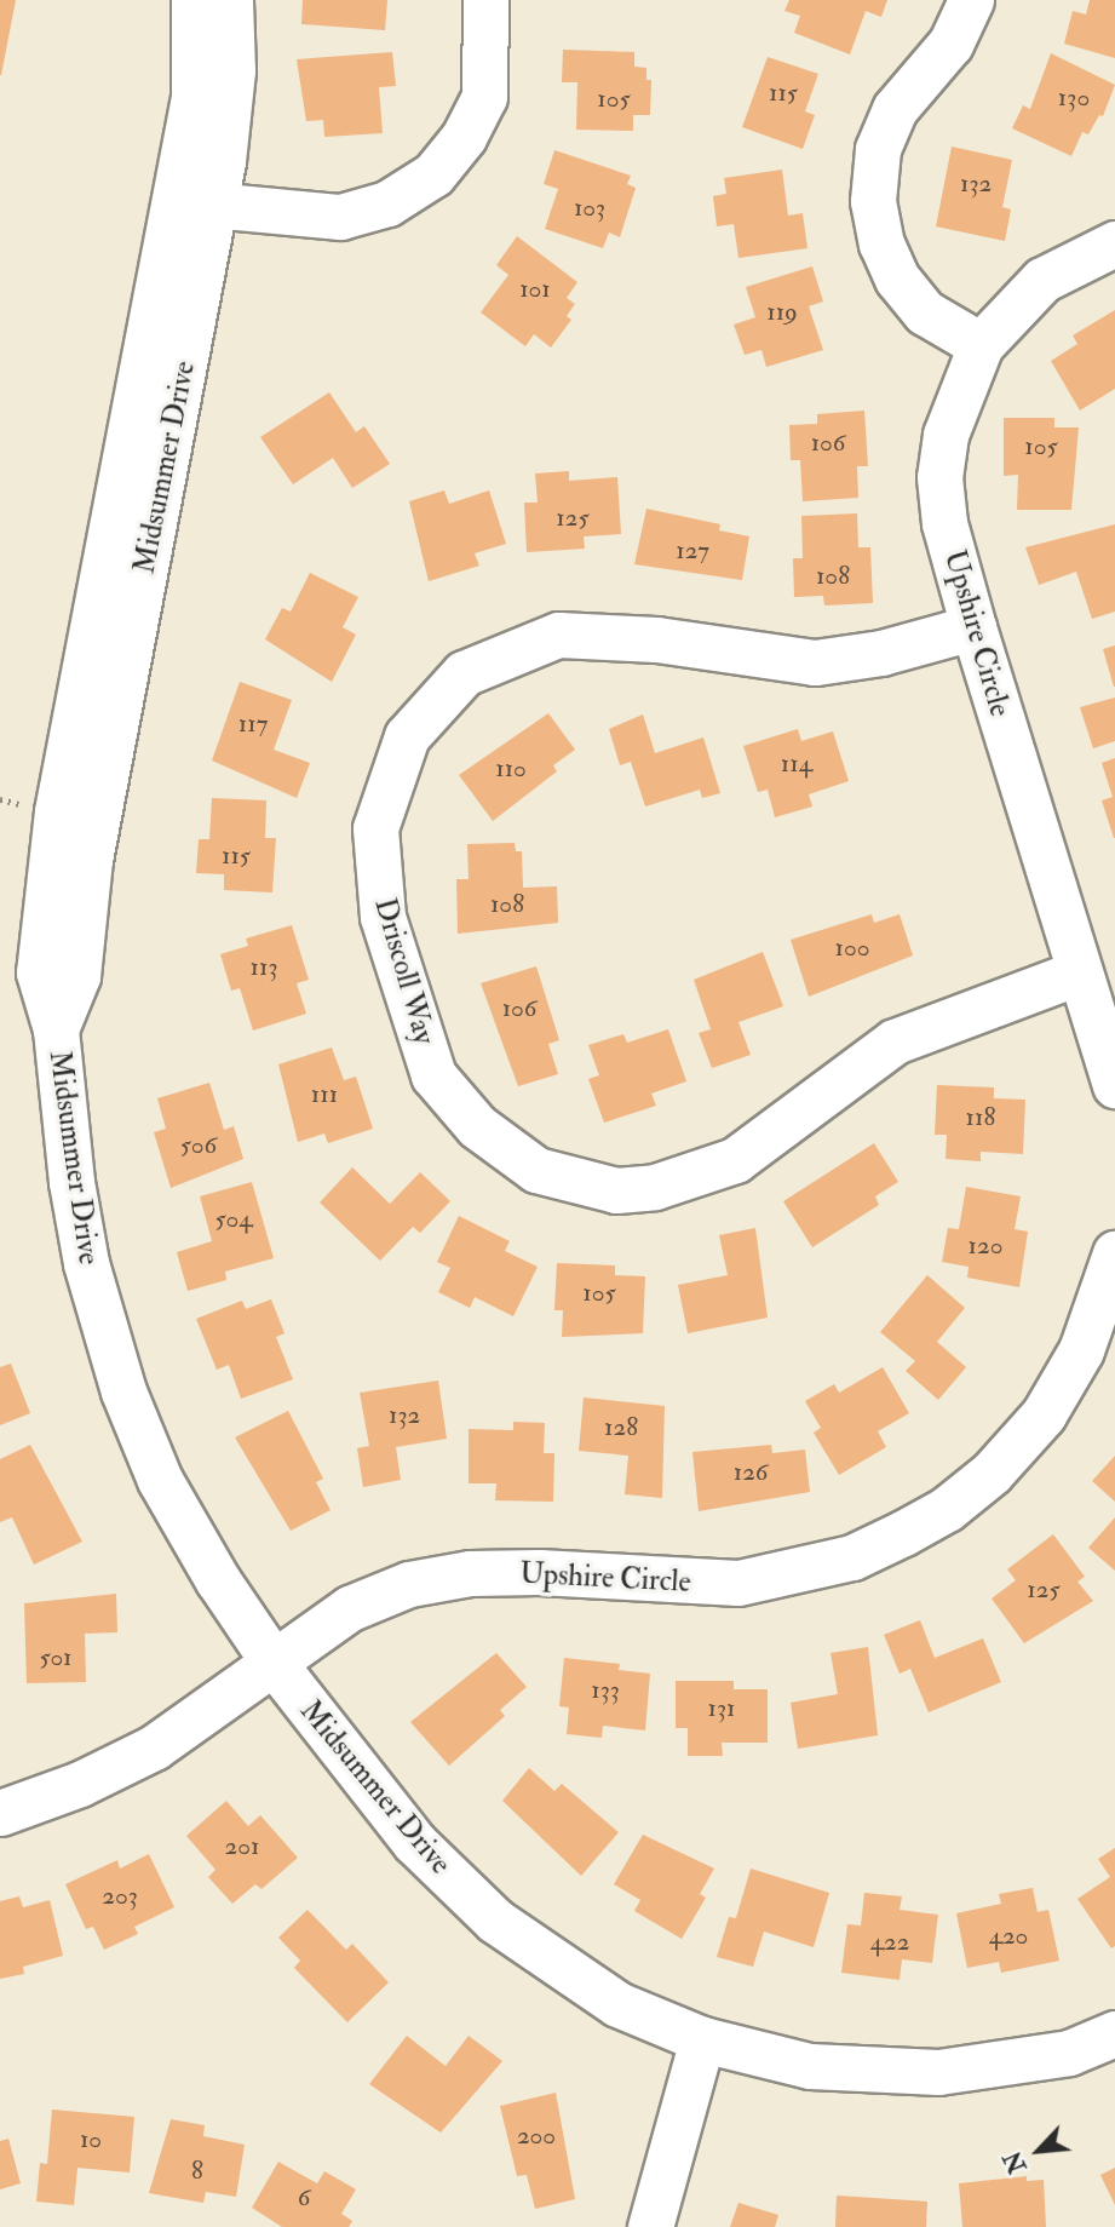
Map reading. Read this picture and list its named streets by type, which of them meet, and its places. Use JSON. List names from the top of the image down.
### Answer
{
  "streets": {
    "street": ["Midsummer Drive", "Upshire Circle", "Driscoll Way"]
  },
  "crossings": [
    ["Midsummer Drive", "Upshire Circle"],
    ["Upshire Circle", "Driscoll Way"]
  ],
  "house_numbers": [
    "115",
    "130",
    "105",
    "132",
    "103",
    "101",
    "119",
    "106",
    "105",
    "125",
    "127",
    "108",
    "117",
    "114",
    "110",
    "115",
    "108",
    "100",
    "113",
    "106",
    "111",
    "118",
    "506",
    "504",
    "120",
    "105",
    "132",
    "128",
    "126",
    "125",
    "501",
    "133",
    "131",
    "201",
    "203",
    "420",
    "422",
    "200",
    "10",
    "8",
    "6"
  ],
  "north": "bottom left"
}
